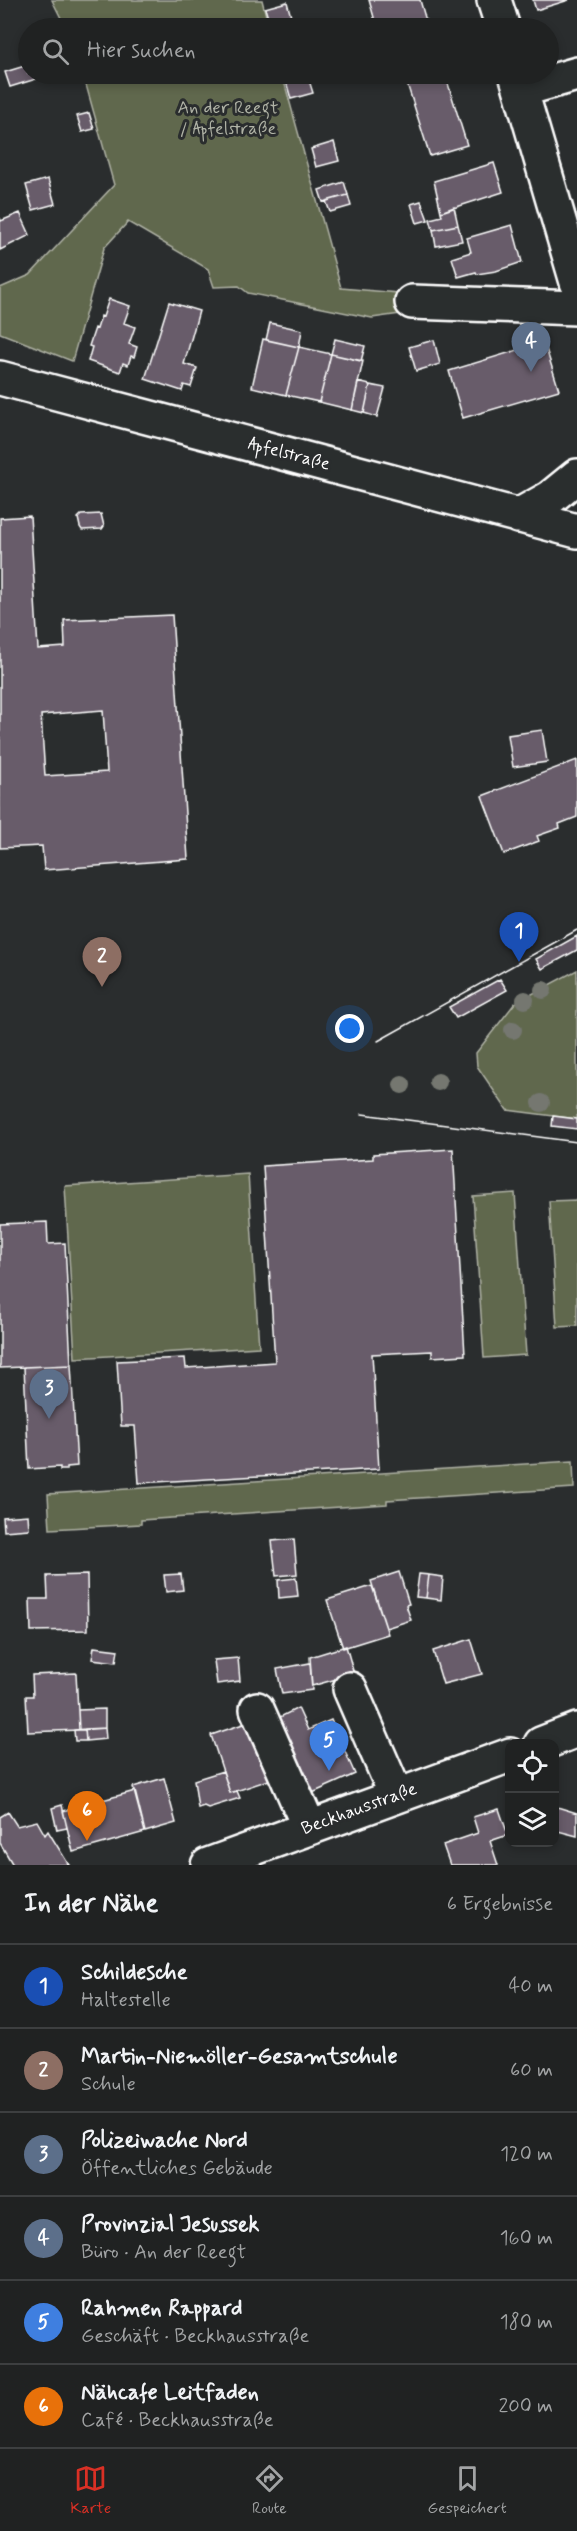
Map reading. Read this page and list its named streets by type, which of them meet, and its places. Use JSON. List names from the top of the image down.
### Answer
{
  "streets": {
    "street": ["Apfelstraße", "Beckhausstraße"]
  },
  "parks": ["An der Reegt / Apfelstraße"],
  "page": {
    "search": "Hier suchen",
    "pins": [
      "4",
      "1",
      "2",
      "3",
      "5",
      "6"
    ],
    "heading": ["In der Nähe", "6 Ergebnisse"],
    "list": [
      {
        "mark": "1",
        "name": "Schildesche",
        "note": "Haltestelle",
        "value": "40 m"
      },
      {
        "mark": "2",
        "name": "Martin-Niemöller-Gesamtschule",
        "note": "Schule",
        "value": "60 m"
      },
      {
        "mark": "3",
        "name": "Polizeiwache Nord",
        "note": "Öffentliches Gebäude",
        "value": "120 m"
      },
      {
        "mark": "4",
        "name": "Provinzial Jesussek",
        "note": "Büro · An der Reegt",
        "value": "160 m"
      },
      {
        "mark": "5",
        "name": "Rahmen Rappard",
        "note": "Geschäft · Beckhausstraße",
        "value": "180 m"
      },
      {
        "mark": "6",
        "name": "Nähcafe Leitfaden",
        "note": "Café · Beckhausstraße",
        "value": "200 m"
      }
    ],
    "nav": ["Karte", "Route", "Gespeichert"]
  }
}
